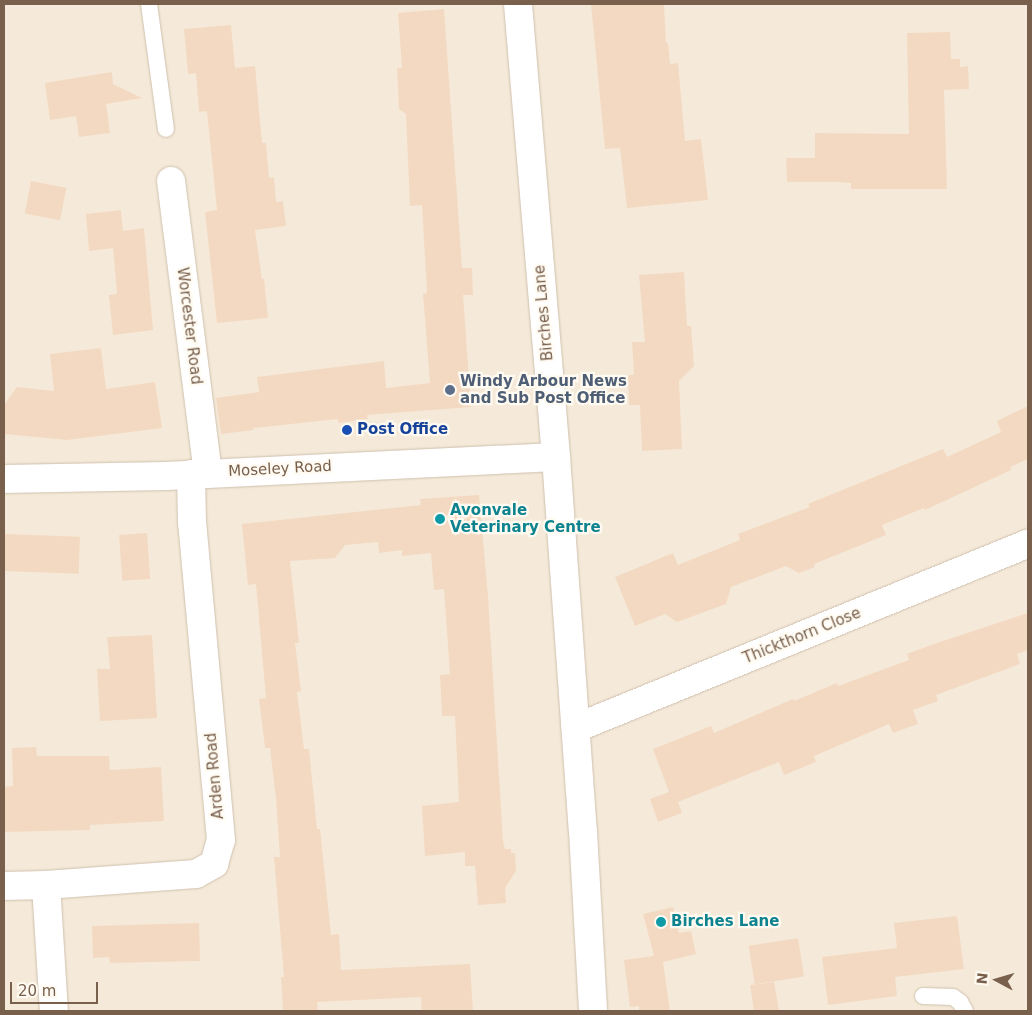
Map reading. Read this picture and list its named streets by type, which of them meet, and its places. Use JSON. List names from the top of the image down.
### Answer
{
  "streets": {
    "street": [
      "Birches Lane",
      "Worcester Road",
      "Moseley Road",
      "Thickthorn Close",
      "Arden Road"
    ]
  },
  "crossings": [
    ["Birches Lane", "Moseley Road"],
    ["Birches Lane", "Thickthorn Close"],
    ["Worcester Road", "Moseley Road"],
    ["Worcester Road", "Arden Road"],
    ["Moseley Road", "Arden Road"]
  ],
  "places": [
    "Windy Arbour News and Sub Post Office",
    "Post Office",
    "Avonvale Veterinary Centre",
    "Birches Lane"
  ],
  "scale_bar": "20 m",
  "north": "left"
}
